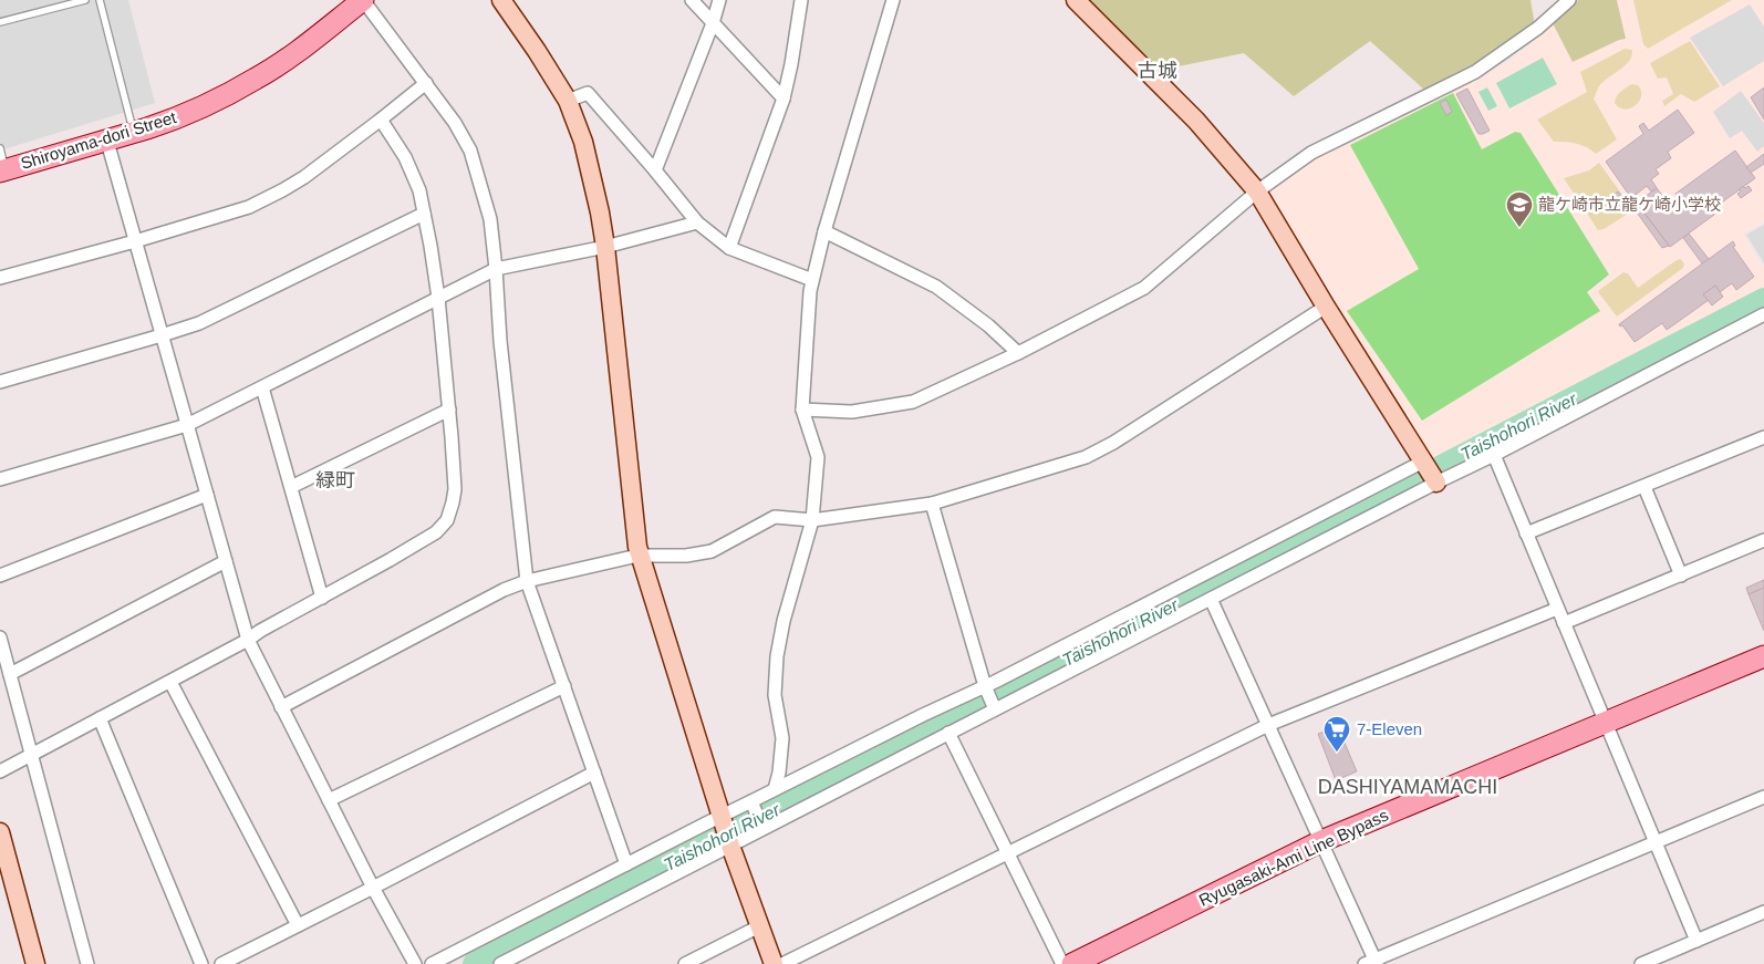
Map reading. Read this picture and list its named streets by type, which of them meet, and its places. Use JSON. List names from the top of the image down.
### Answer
{
  "streets": {
    "main road": ["Shiroyama-dori Street", "Ryugasaki-Ami Line Bypass"]
  },
  "districts": ["古城", "緑町", "DASHIYAMAMACHI"],
  "water": ["Taishohori River"],
  "places": {
    "school or university": ["龍ケ崎市立龍ケ崎小学校"],
    "supermarket": ["7-Eleven"]
  }
}
